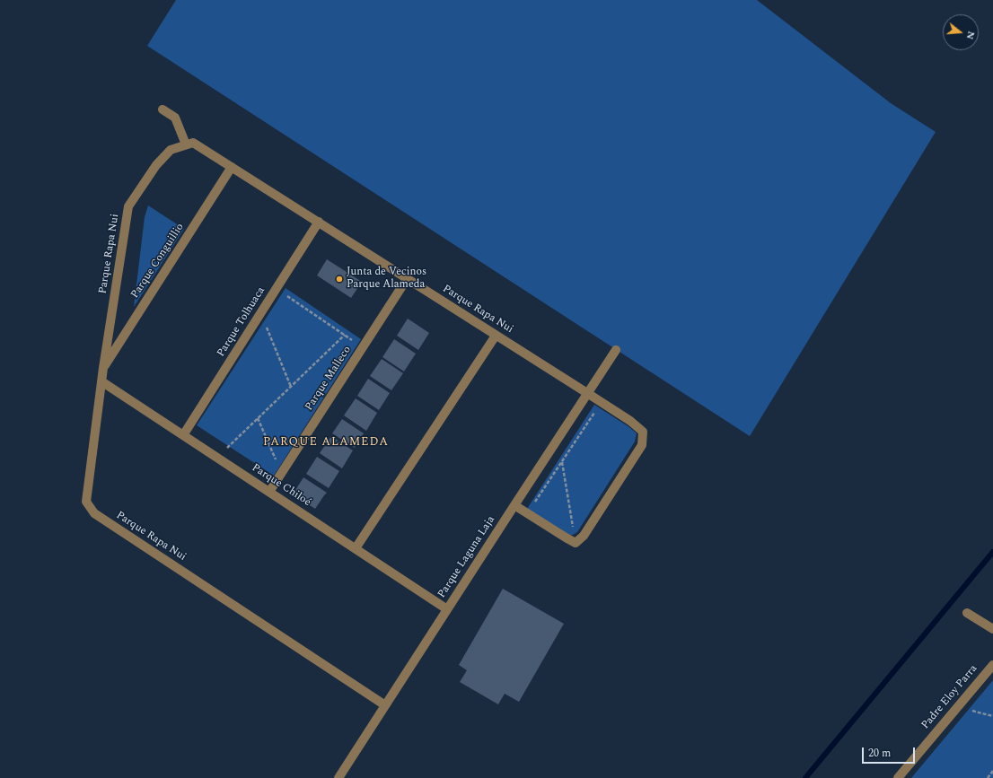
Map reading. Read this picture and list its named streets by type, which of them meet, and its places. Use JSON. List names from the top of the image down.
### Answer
{
  "streets": {
    "street": [
      "Parque Rapa Nui",
      "Parque Conguillio",
      "Parque Tolhuaca",
      "Parque Malleco",
      "Parque Chiloé",
      "Parque Laguna Laja",
      "Padre Eloy Parra"
    ]
  },
  "crossings": [
    ["Parque Rapa Nui", "Parque Conguillio"],
    ["Parque Rapa Nui", "Parque Tolhuaca"],
    ["Parque Rapa Nui", "Parque Malleco"],
    ["Parque Rapa Nui", "Parque Chiloé"],
    ["Parque Rapa Nui", "Parque Laguna Laja"],
    ["Parque Tolhuaca", "Parque Chiloé"],
    ["Parque Malleco", "Parque Chiloé"],
    ["Parque Chiloé", "Parque Laguna Laja"]
  ],
  "districts": ["PARQUE ALAMEDA"],
  "places": ["Junta de Vecinos Parque Alameda"],
  "scale_bar": "20 m",
  "north": "right"
}
